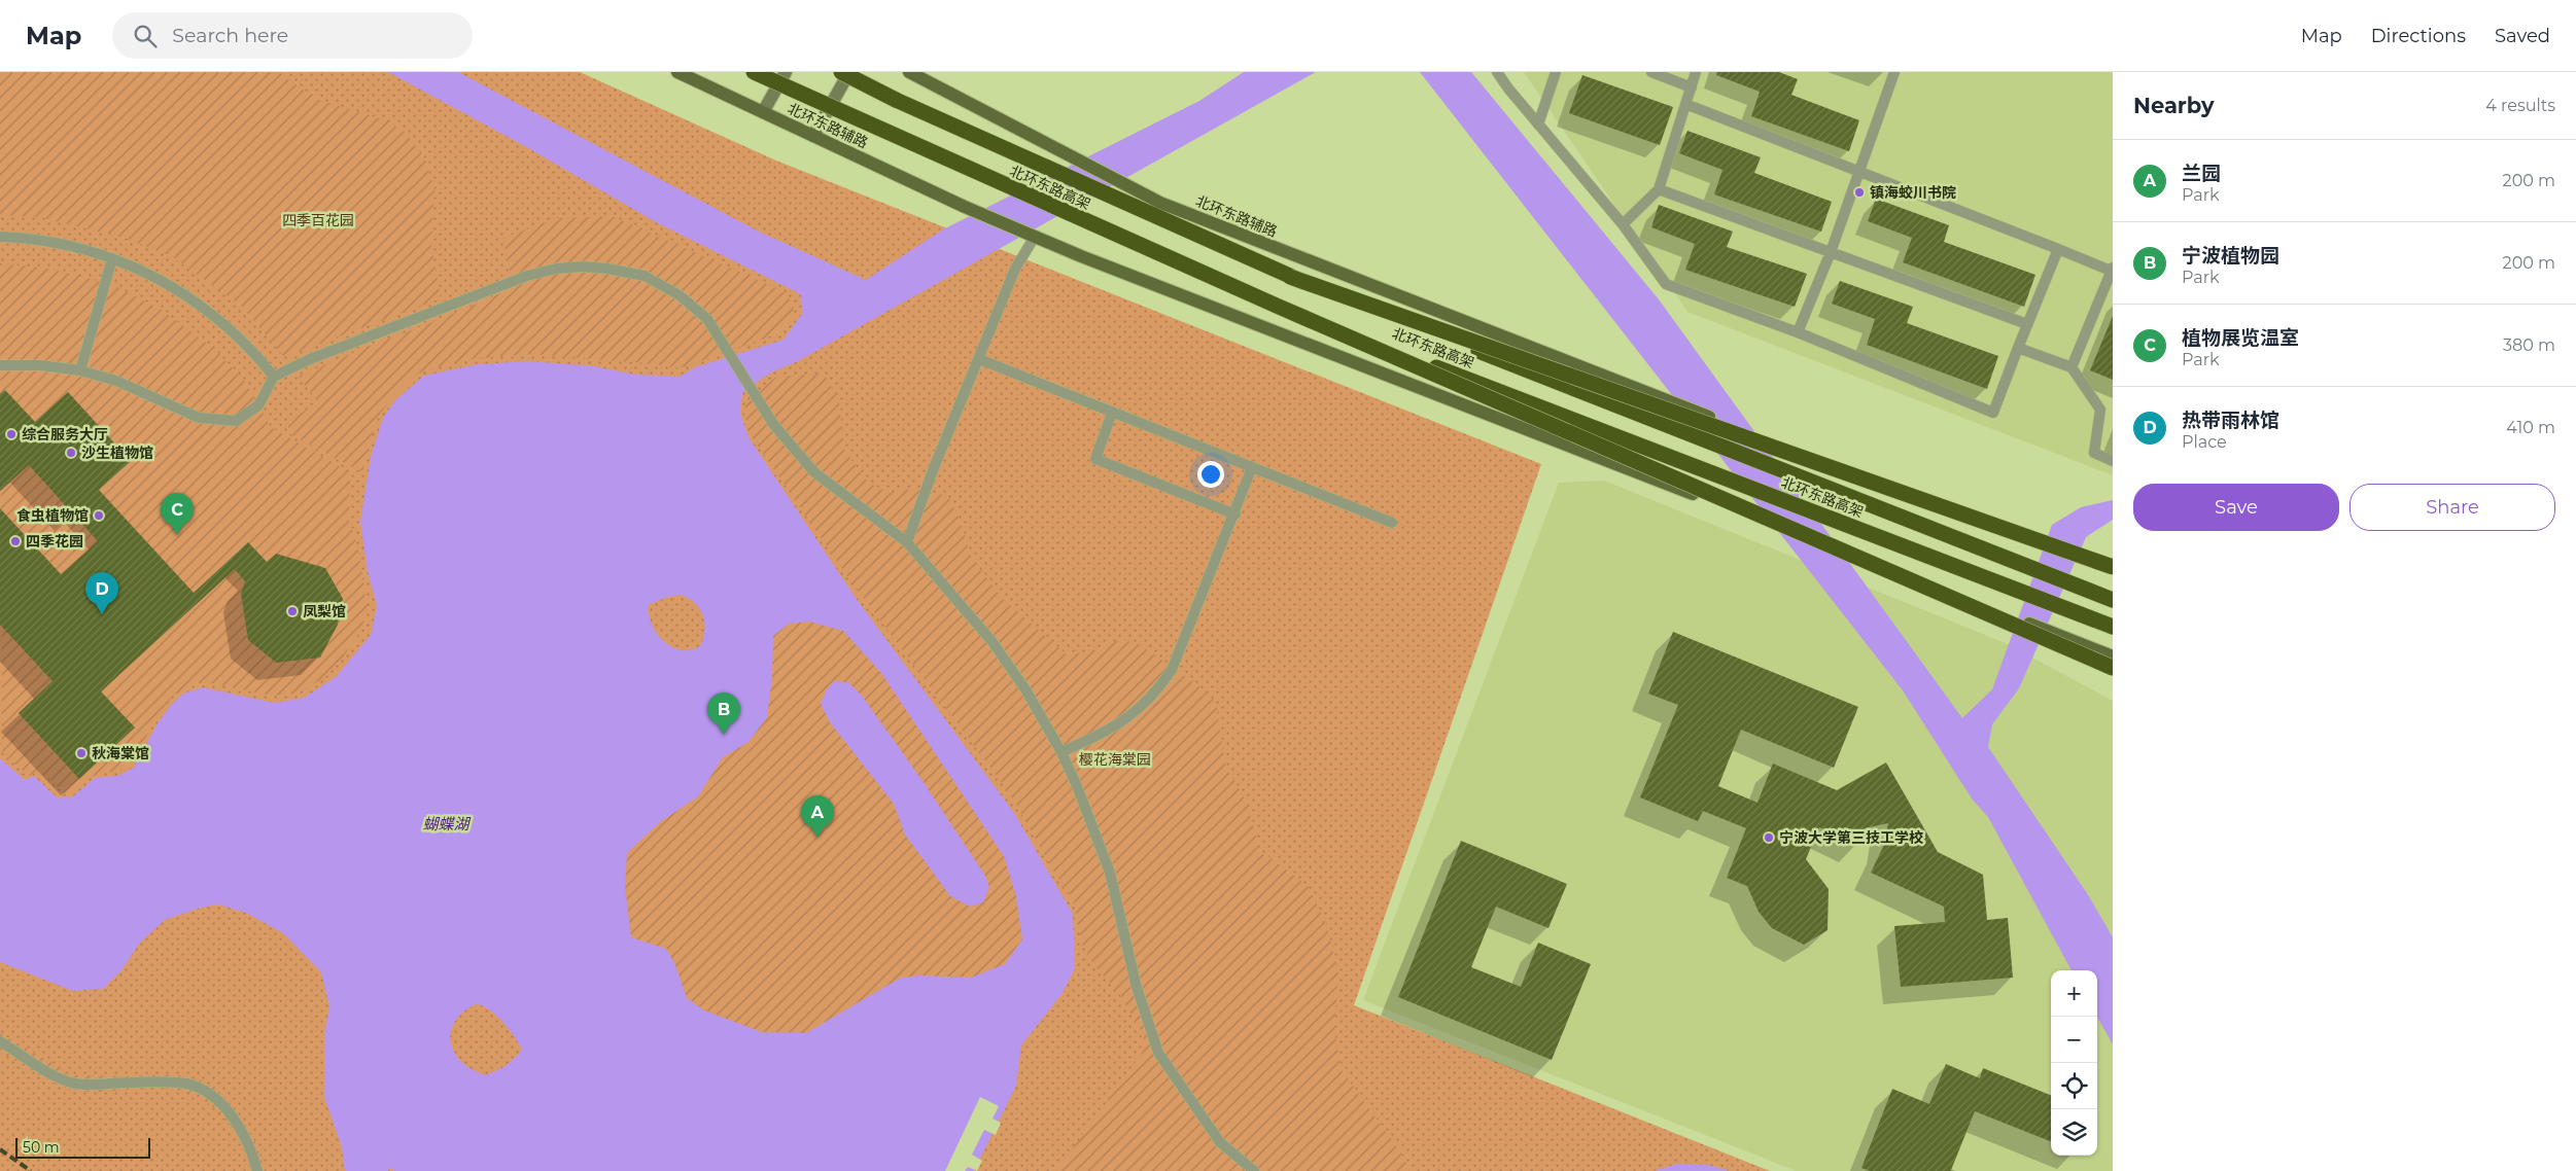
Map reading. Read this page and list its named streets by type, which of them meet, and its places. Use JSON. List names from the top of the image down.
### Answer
{
  "streets": {
    "highway": ["北环东路高架"],
    "main road": ["北环东路辅路"]
  },
  "water": ["蝴蝶湖"],
  "parks": ["四季百花园", "樱花海棠园"],
  "places": [
    "镇海蛟川书院",
    "综合服务大厅",
    "沙生植物馆",
    "食虫植物馆",
    "四季花园",
    "凤梨馆",
    "秋海棠馆",
    "宁波大学第三技工学校"
  ],
  "scale_bar": "50 m",
  "page": {
    "header": "Map",
    "search": "Search here",
    "nav": ["Map", "Directions", "Saved"],
    "heading": ["Nearby", "4 results"],
    "list": [
      {
        "mark": "A",
        "name": "兰园",
        "note": "Park",
        "value": "200 m"
      },
      {
        "mark": "B",
        "name": "宁波植物园",
        "note": "Park",
        "value": "200 m"
      },
      {
        "mark": "C",
        "name": "植物展览温室",
        "note": "Park",
        "value": "380 m"
      },
      {
        "mark": "D",
        "name": "热带雨林馆",
        "note": "Place",
        "value": "410 m"
      }
    ],
    "buttons": ["Save", "Share"],
    "pins": [
      "C",
      "D",
      "B",
      "A"
    ],
    "map_buttons": ["+", "−"],
    "scale": "50 m"
  }
}
